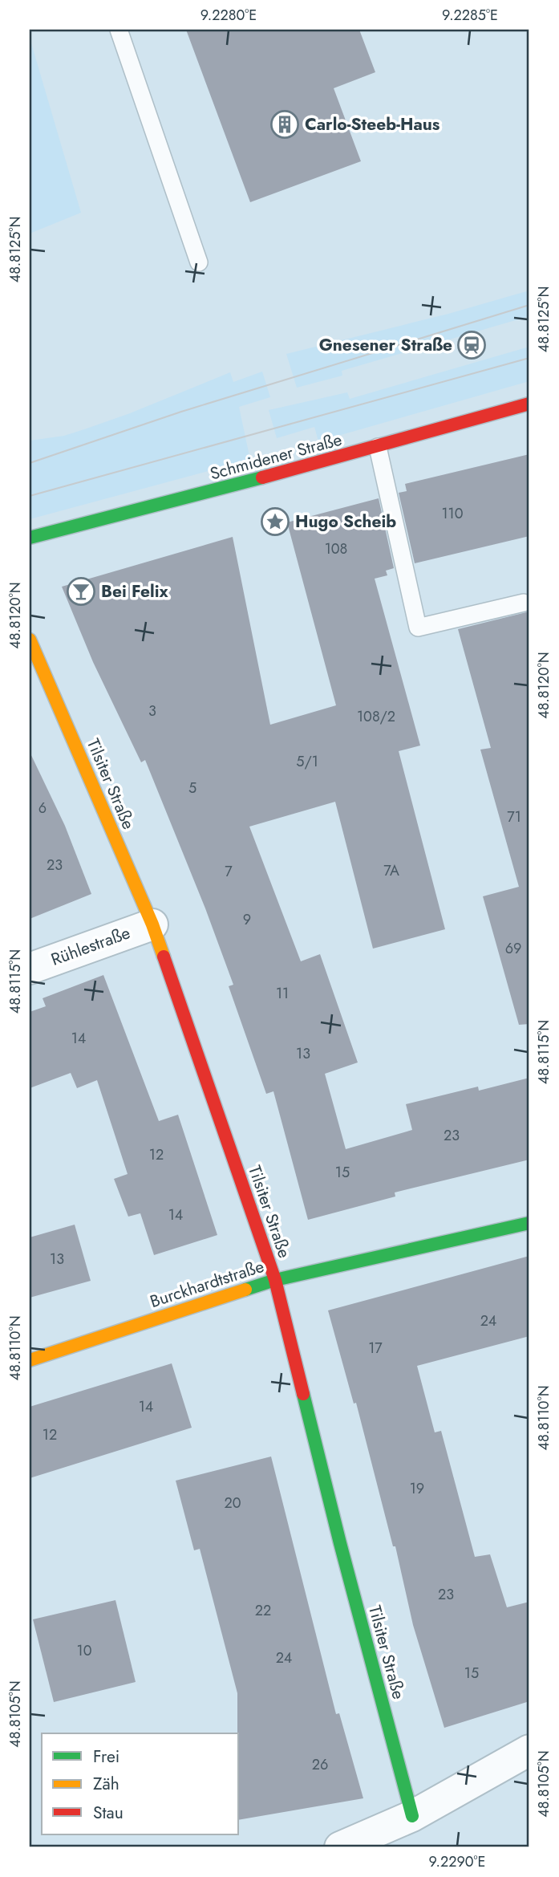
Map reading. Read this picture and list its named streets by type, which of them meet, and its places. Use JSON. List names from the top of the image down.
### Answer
{
  "streets": {
    "street": [
      "Schmidener Straße",
      "Tilsiter Straße",
      "Rühlestraße",
      "Burckhardtstraße"
    ]
  },
  "crossings": [
    ["Tilsiter Straße", "Rühlestraße"],
    ["Tilsiter Straße", "Burckhardtstraße"]
  ],
  "places": {
    "building": ["Carlo-Steeb-Haus"],
    "station": ["Gnesener Straße"],
    "place": ["Hugo Scheib"],
    "bar": ["Bei Felix"]
  },
  "house_numbers": [
    "110",
    "108",
    "3",
    "108/2",
    "5/1",
    "5",
    "6",
    "71",
    "23",
    "7A",
    "7",
    "9",
    "69",
    "11",
    "14",
    "13",
    "23",
    "12",
    "15",
    "14",
    "13",
    "24",
    "17",
    "14",
    "12",
    "19",
    "20",
    "23",
    "22",
    "10",
    "24",
    "15",
    "26"
  ],
  "legend": ["Frei", "Zäh", "Stau"],
  "coordinates": [
    "9.2280°E",
    "9.2285°E",
    "48.8125°N",
    "48.8120°N",
    "48.8115°N",
    "48.8110°N",
    "48.8105°N",
    "9.2290°E"
  ]
}
